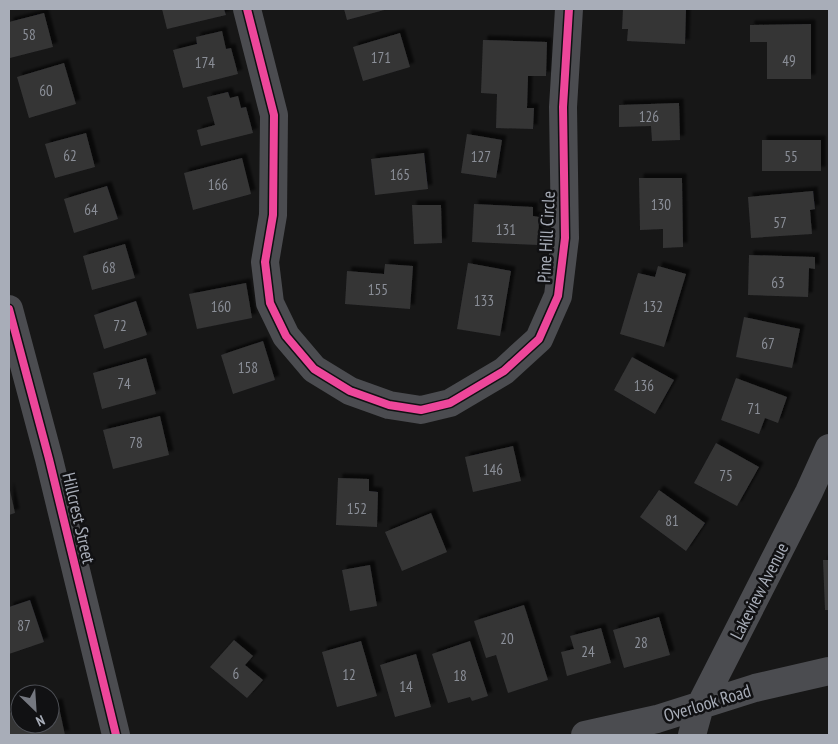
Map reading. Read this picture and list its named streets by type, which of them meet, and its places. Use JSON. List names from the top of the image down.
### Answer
{
  "streets": {
    "street": [
      "Pine Hill Circle",
      "Hillcrest Street",
      "Lakeview Avenue",
      "Overlook Road"
    ]
  },
  "crossings": [
    ["Lakeview Avenue", "Overlook Road"]
  ],
  "house_numbers": [
    "58",
    "171",
    "49",
    "174",
    "60",
    "126",
    "62",
    "127",
    "55",
    "165",
    "166",
    "130",
    "64",
    "57",
    "131",
    "68",
    "63",
    "155",
    "133",
    "160",
    "132",
    "72",
    "67",
    "158",
    "74",
    "136",
    "71",
    "78",
    "146",
    "75",
    "152",
    "81",
    "87",
    "20",
    "28",
    "24",
    "6",
    "12",
    "18",
    "14"
  ],
  "north": "bottom right"
}
